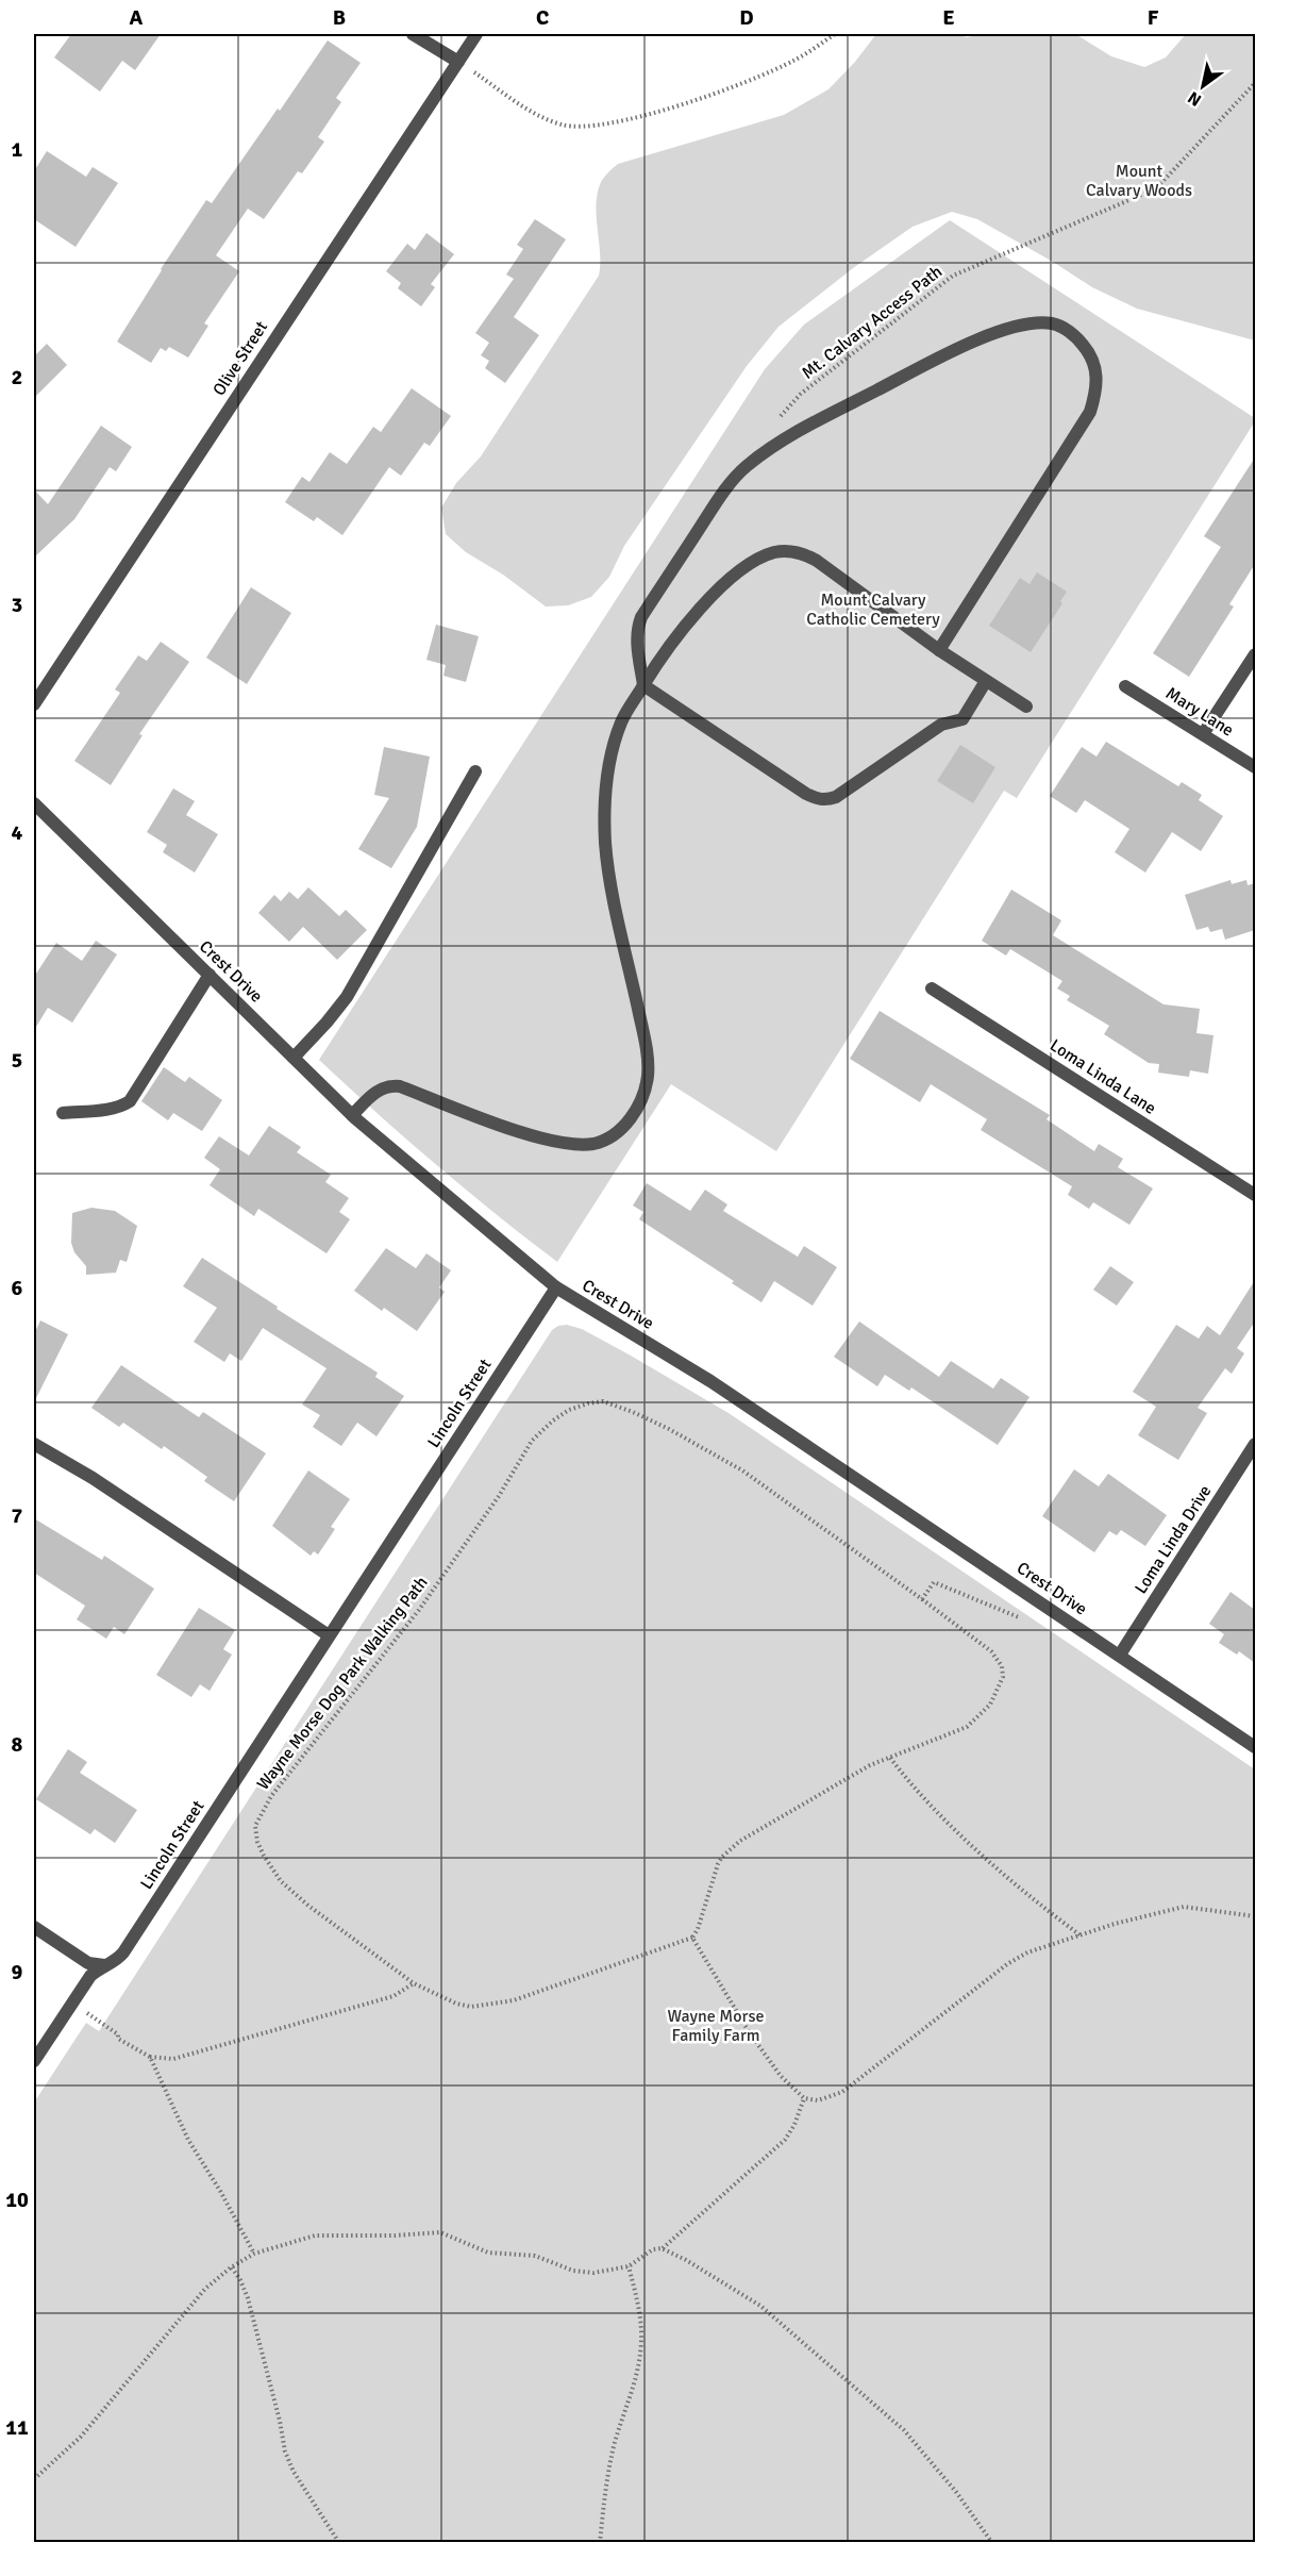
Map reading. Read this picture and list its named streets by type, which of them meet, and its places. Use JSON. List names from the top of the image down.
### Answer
{
  "streets": {
    "street": [
      "Olive Street",
      "Mary Lane",
      "Crest Drive",
      "Loma Linda Lane",
      "Lincoln Street",
      "Loma Linda Drive"
    ],
    "path": ["Mt. Calvary Access Path", "Wayne Morse Dog Park Walking Path"]
  },
  "crossings": [
    ["Crest Drive", "Lincoln Street"],
    ["Crest Drive", "Loma Linda Drive"]
  ],
  "parks": ["Mount Calvary Woods", "Mount Calvary Catholic Cemetery", "Wayne Morse Family Farm"],
  "north": "bottom left",
  "grid": {
    "columns": [
      "A",
      "B",
      "C",
      "D",
      "E",
      "F"
    ],
    "rows": [
      "1",
      "2",
      "3",
      "4",
      "5",
      "6",
      "7",
      "8",
      "9",
      "10",
      "11"
    ]
  }
}
